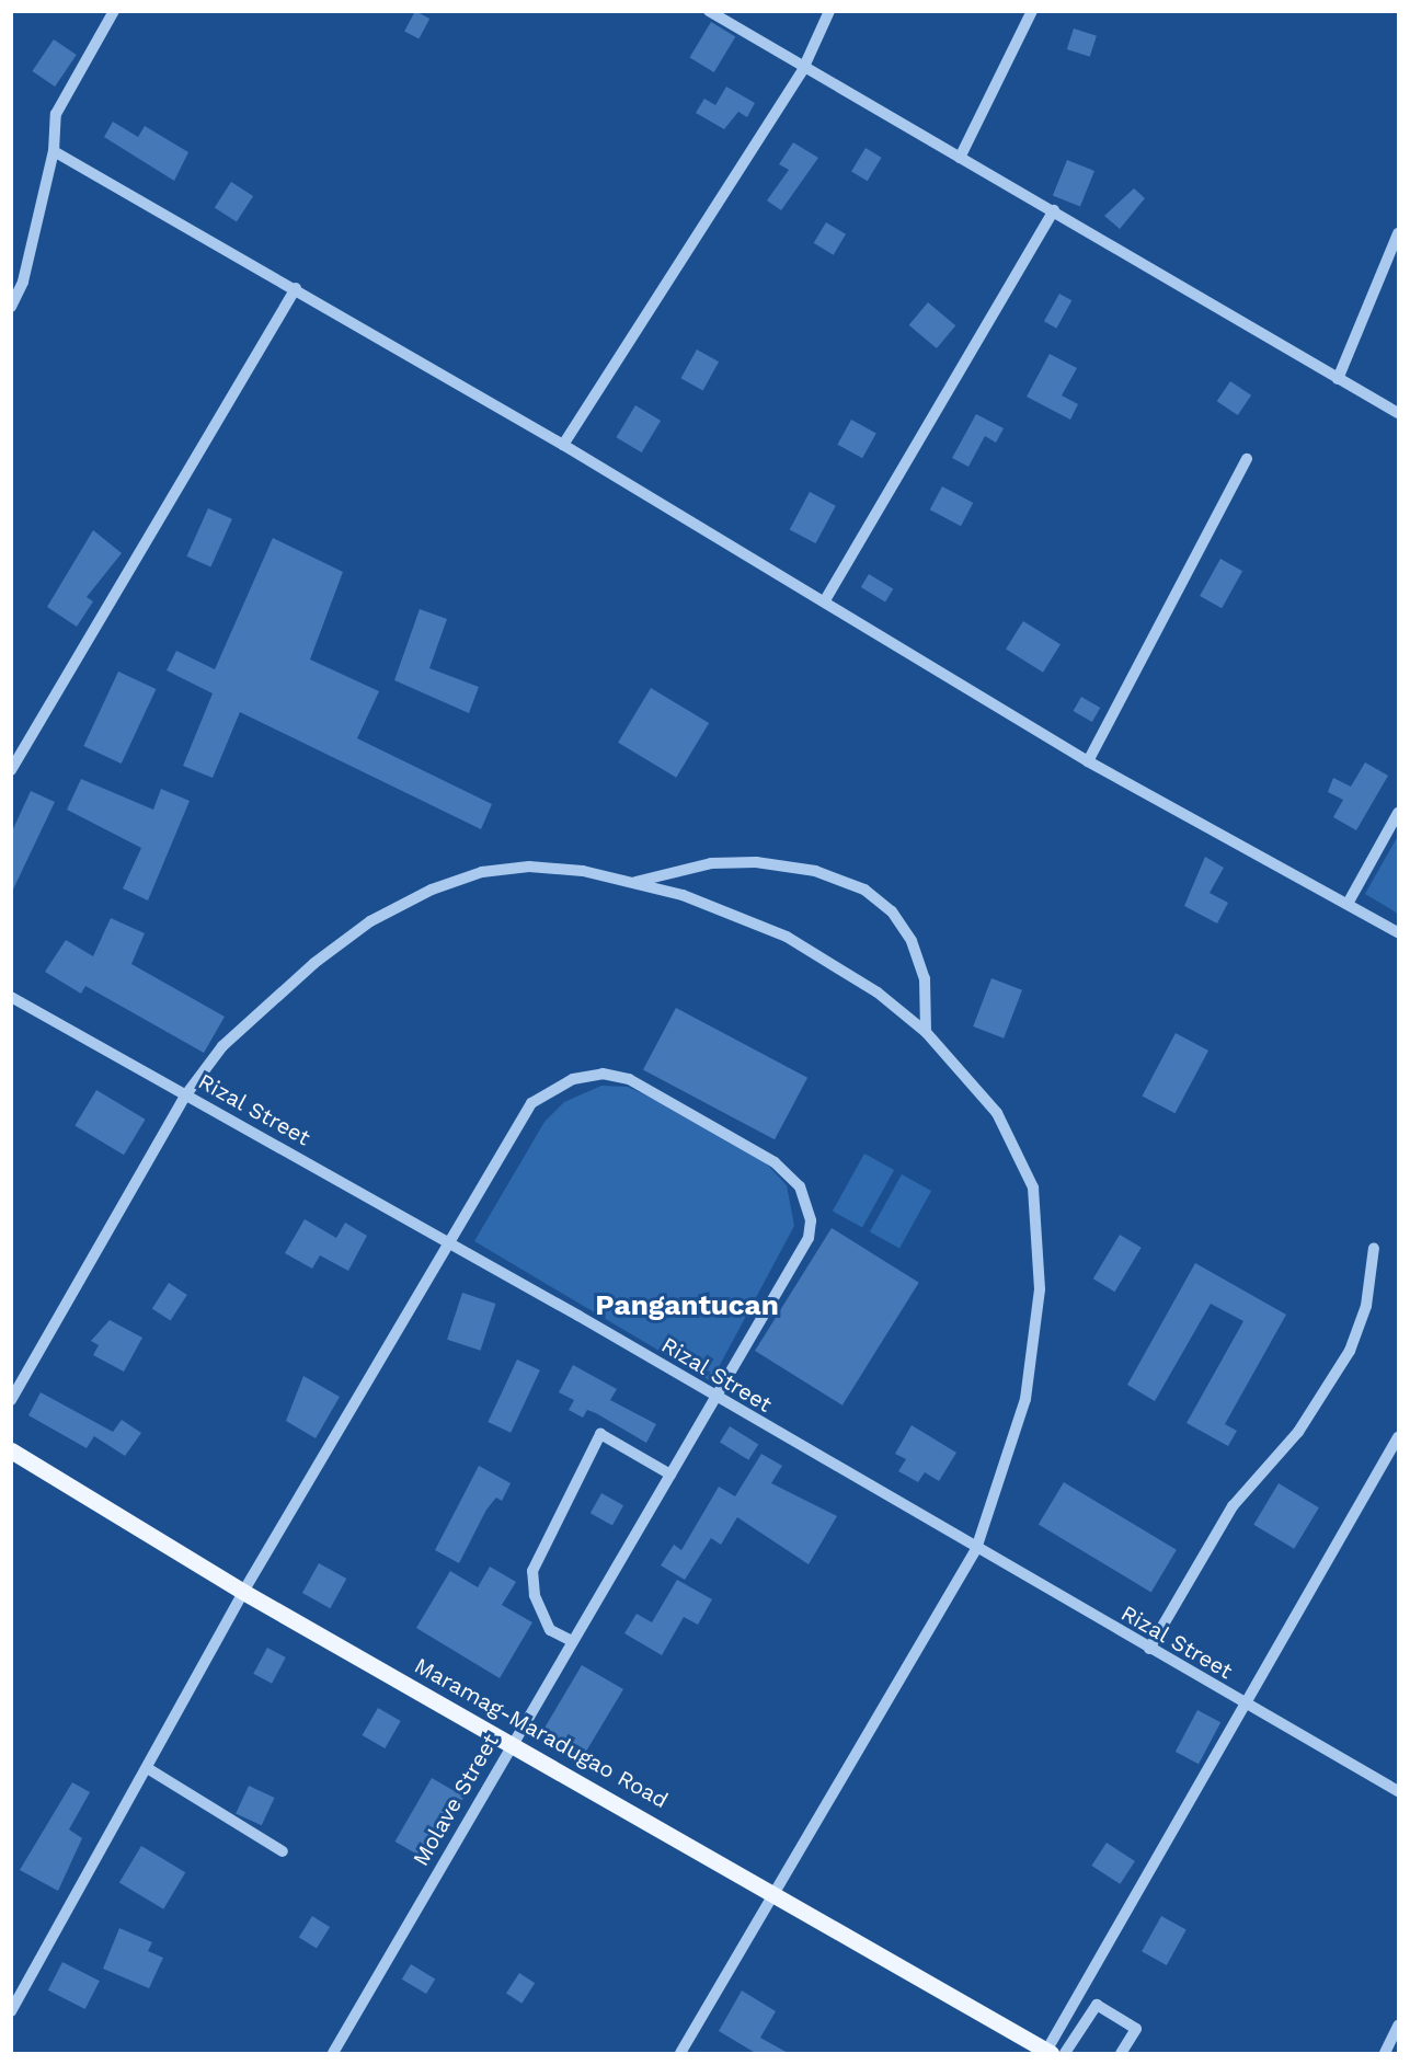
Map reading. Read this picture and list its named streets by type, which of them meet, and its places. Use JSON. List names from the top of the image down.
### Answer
{
  "streets": {
    "main road": ["Maramag-Maradugao Road"],
    "street": ["Rizal Street", "Molave Street"]
  },
  "crossings": [
    ["Rizal Street", "Molave Street"],
    ["Maramag-Maradugao Road", "Molave Street"]
  ],
  "districts": ["Pangantucan"]
}
